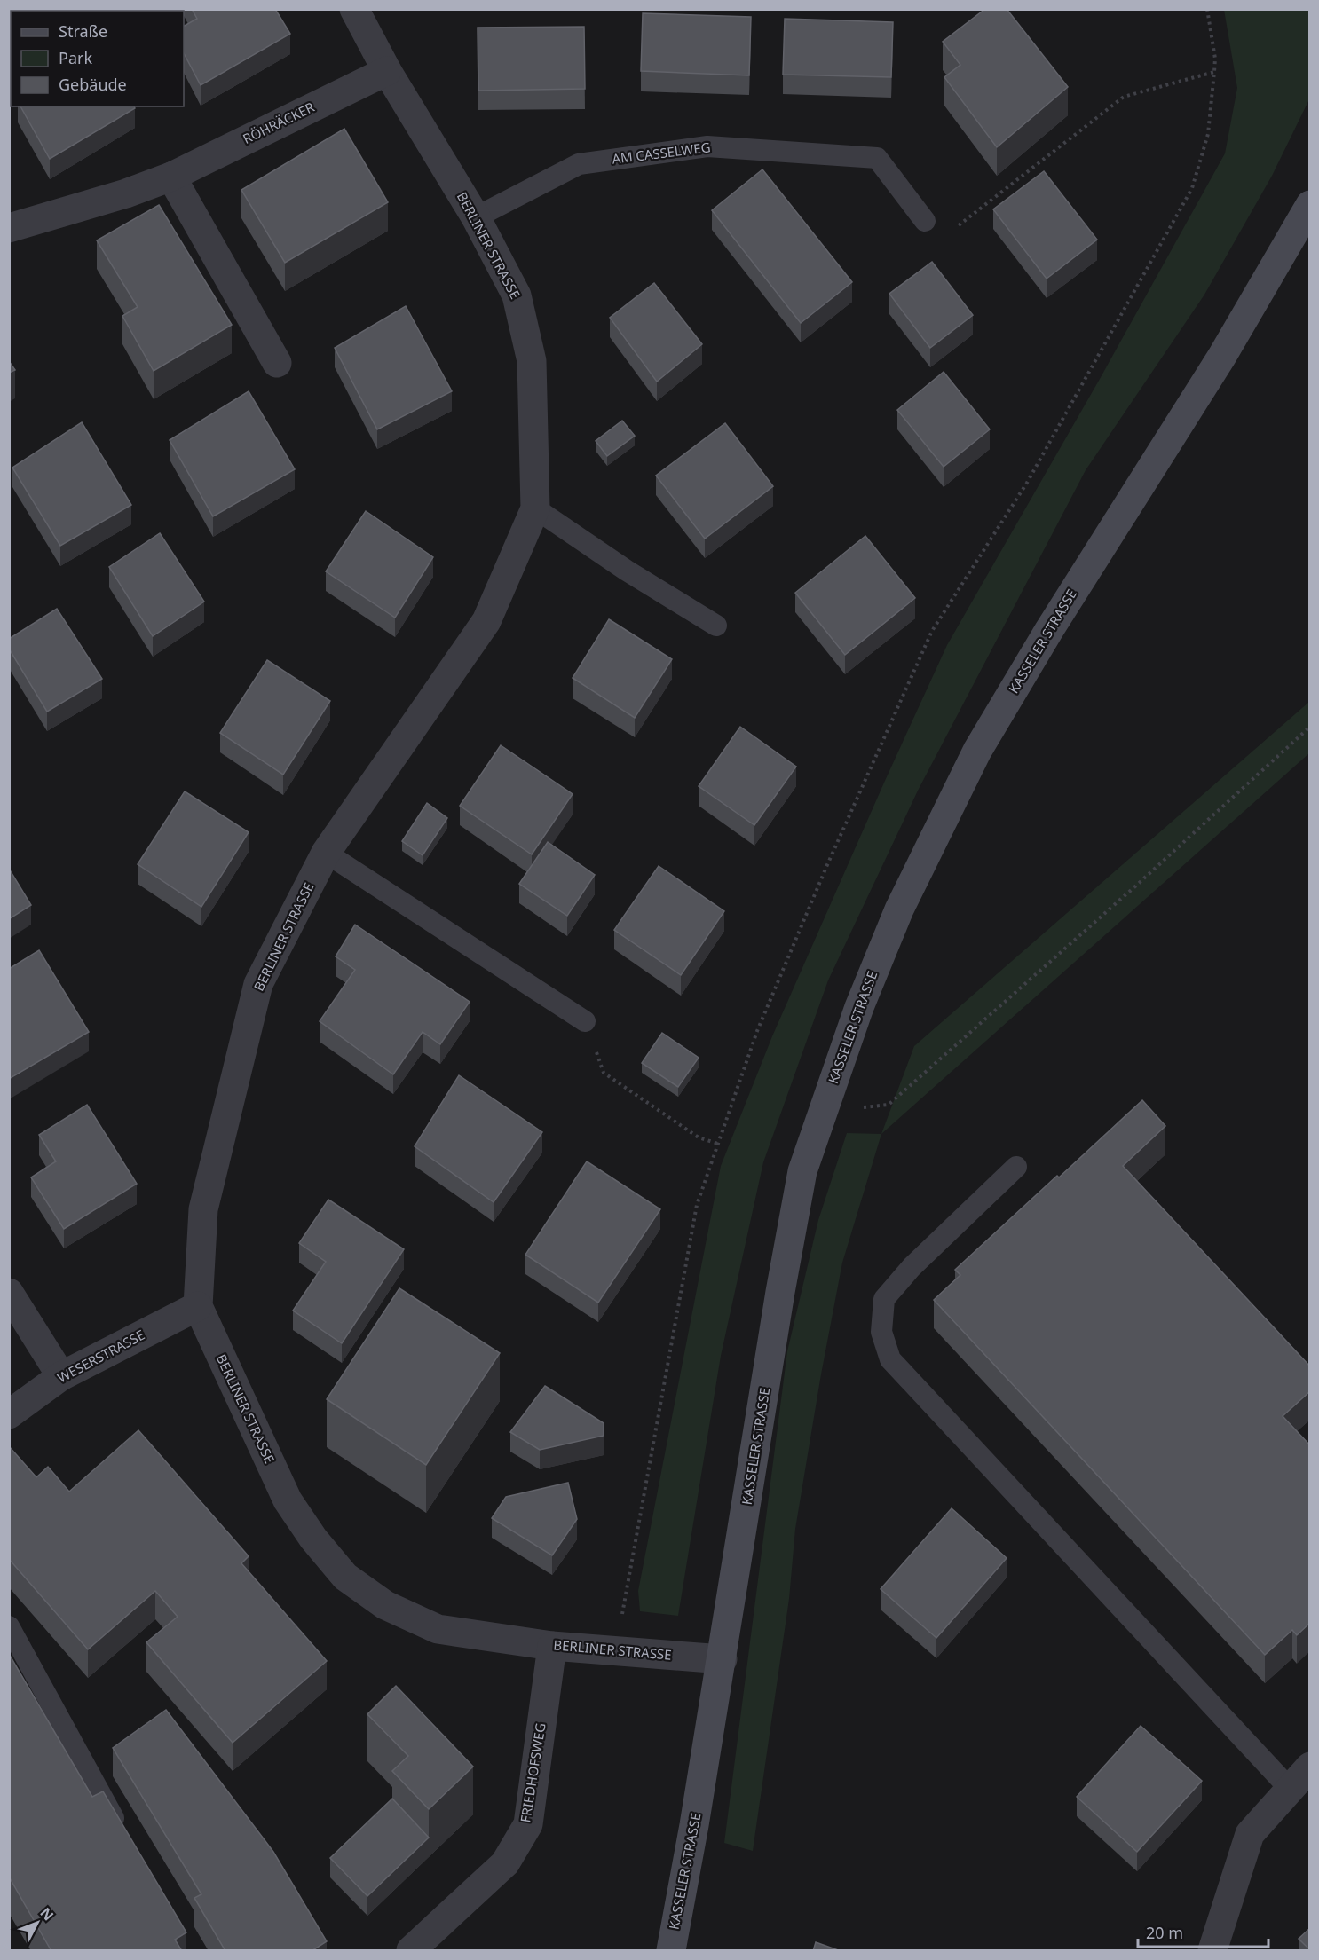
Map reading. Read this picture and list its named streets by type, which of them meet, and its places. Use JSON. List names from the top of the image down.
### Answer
{
  "streets": {
    "main road": ["KASSELER STRASSE"],
    "street": [
      "RÖHRÄCKER",
      "BERLINER STRASSE",
      "WESERSTRASSE",
      "FRIEDHOFSWEG"
    ],
    "lane": ["AM CASSELWEG"]
  },
  "crossings": [
    ["RÖHRÄCKER", "BERLINER STRASSE"],
    ["AM CASSELWEG", "BERLINER STRASSE"],
    ["BERLINER STRASSE", "KASSELER STRASSE"],
    ["BERLINER STRASSE", "WESERSTRASSE"],
    ["BERLINER STRASSE", "FRIEDHOFSWEG"]
  ],
  "legend": ["Straße", "Park", "Gebäude"],
  "scale_bar": "20 m",
  "north": "top right"
}
